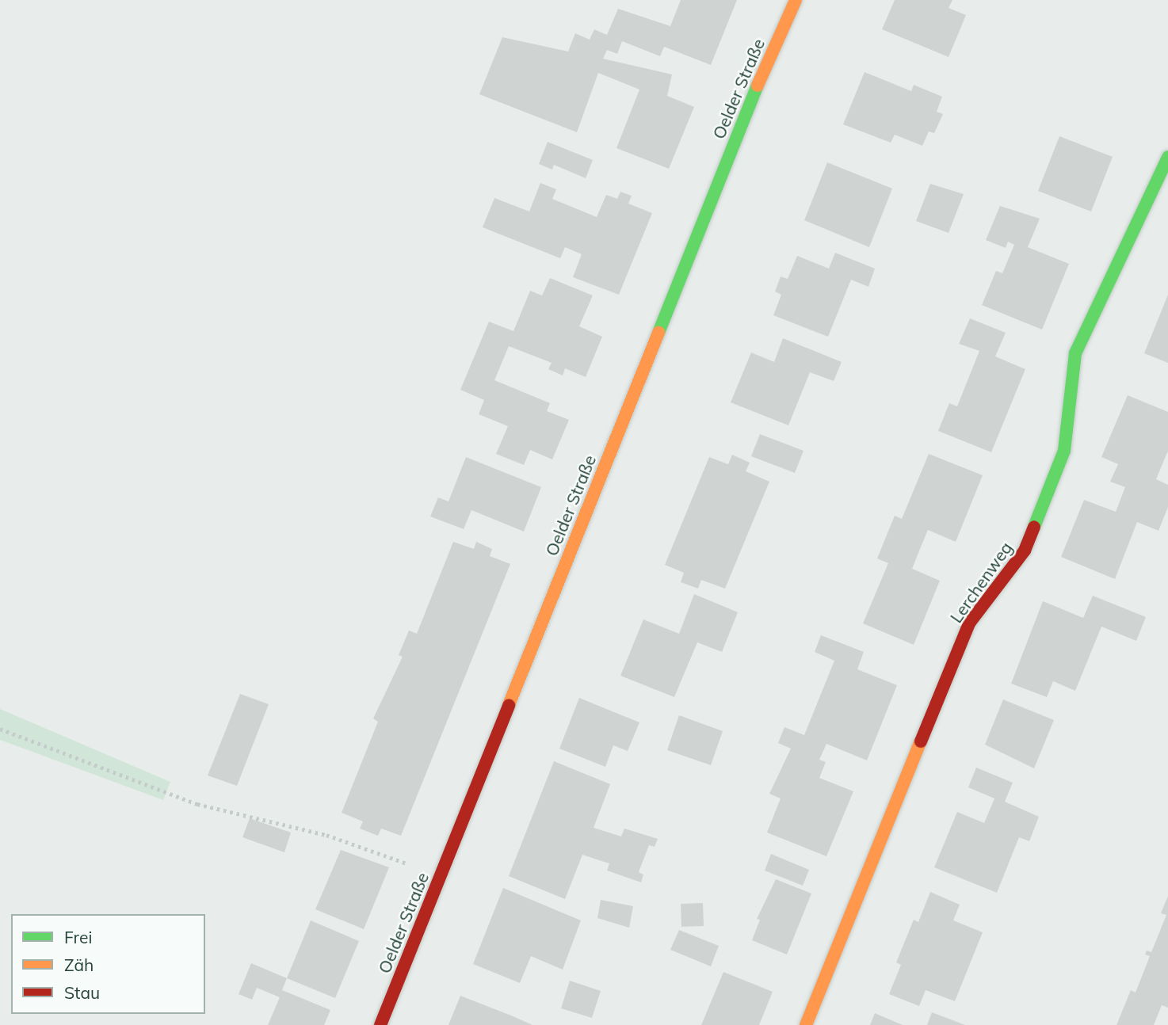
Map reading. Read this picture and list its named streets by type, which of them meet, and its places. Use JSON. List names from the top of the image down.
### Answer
{
  "streets": {
    "street": ["Oelder Straße", "Lerchenweg"]
  },
  "legend": ["Frei", "Zäh", "Stau"]
}
